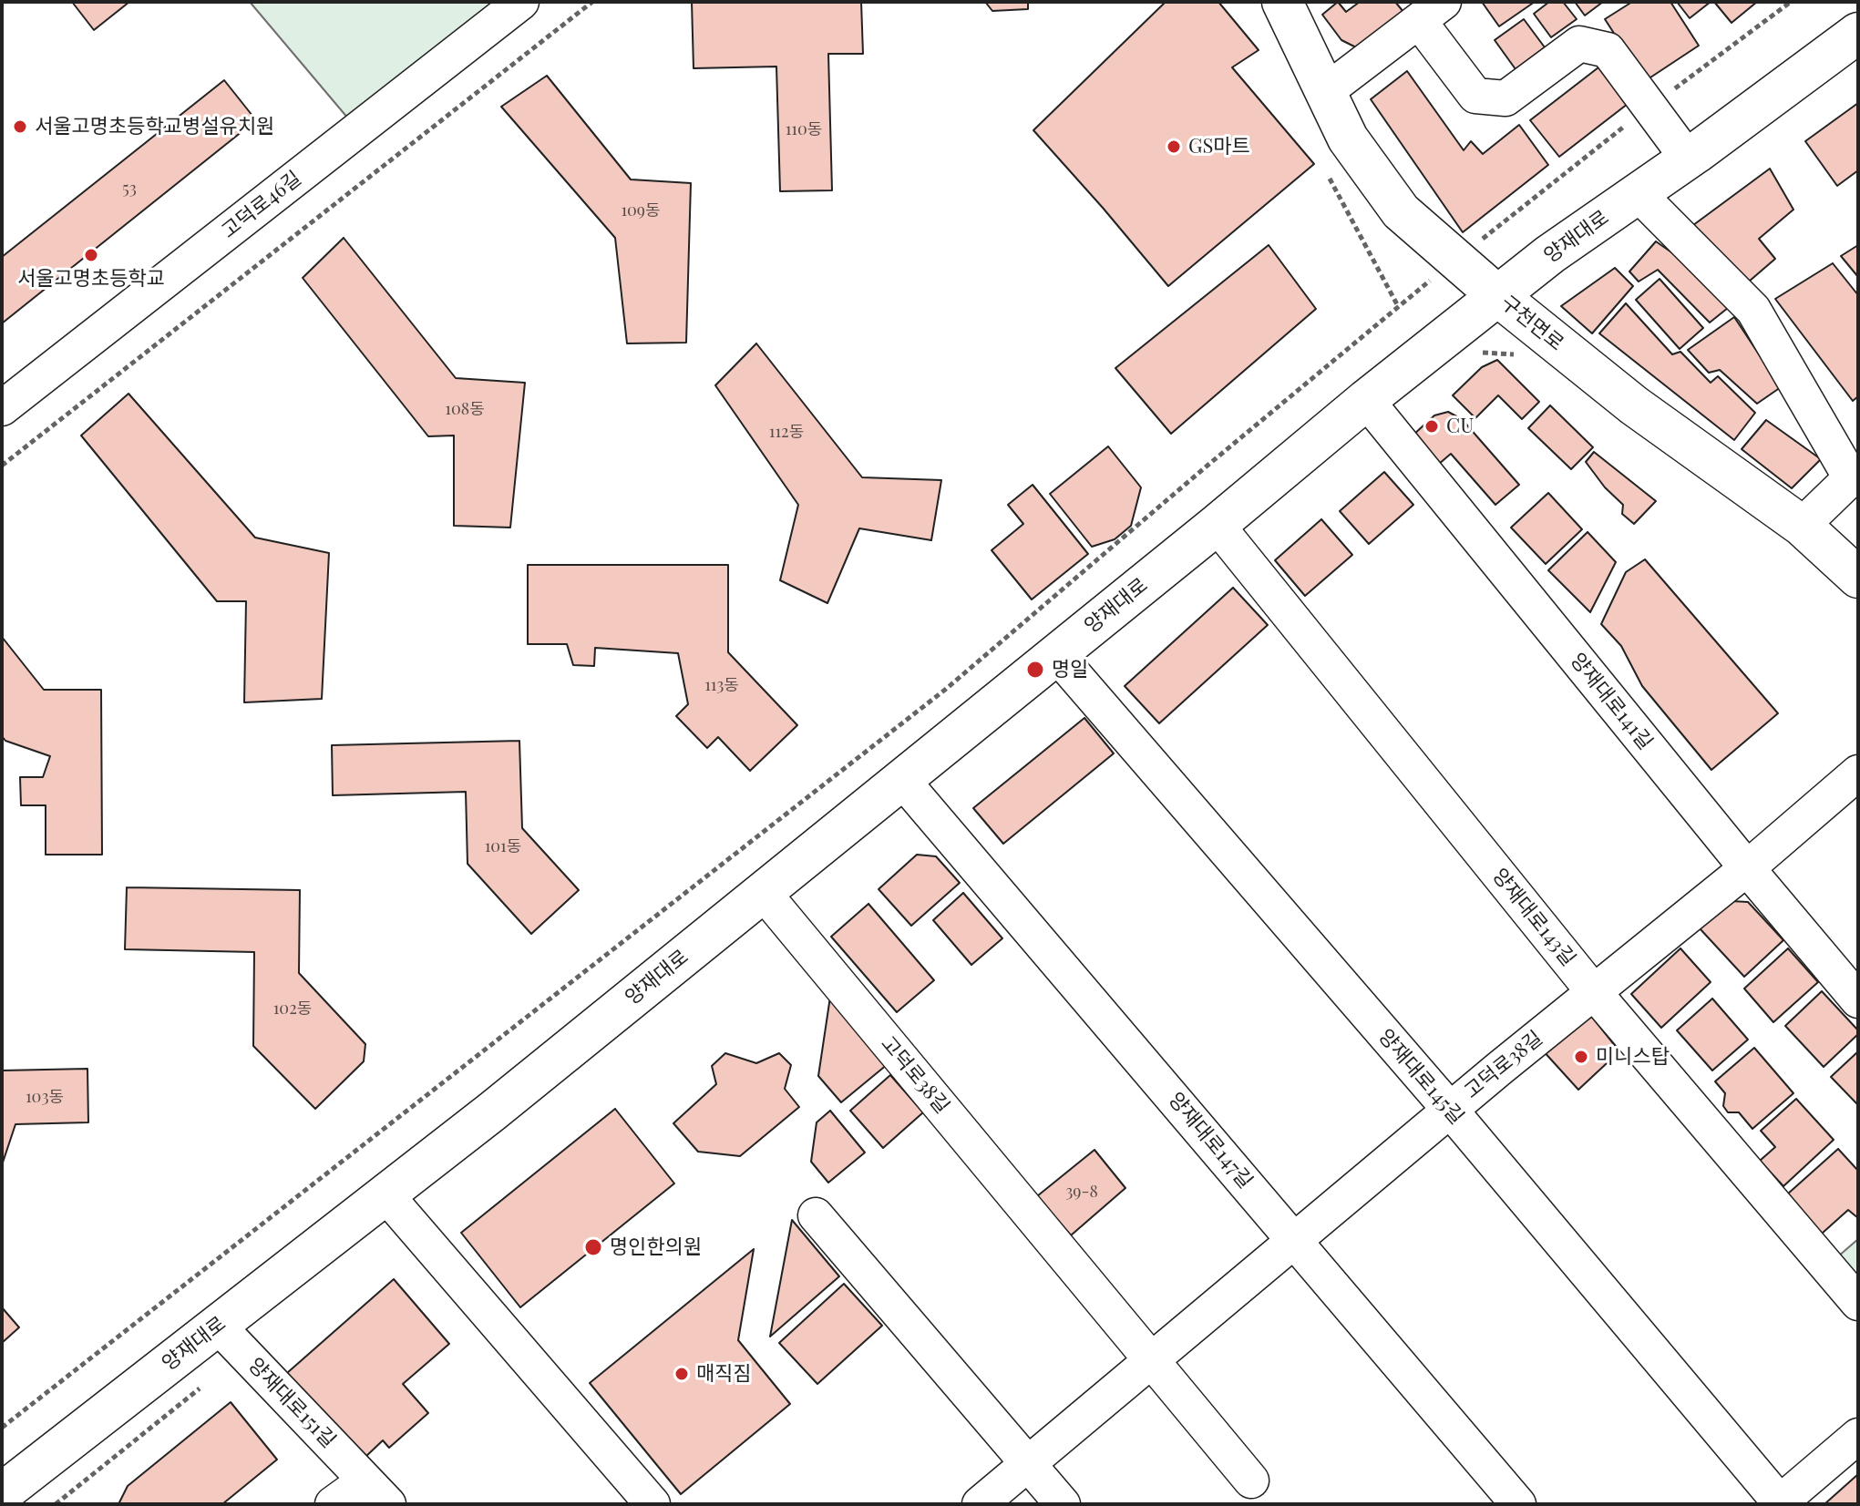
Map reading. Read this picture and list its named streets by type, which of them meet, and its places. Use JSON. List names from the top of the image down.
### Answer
{
  "streets": {
    "main road": ["양재대로", "구천면로"],
    "street": [
      "고덕로46길",
      "양재대로141길",
      "양재대로143길",
      "고덕로38길",
      "양재대로145길",
      "양재대로147길",
      "양재대로151길"
    ]
  },
  "crossings": [
    ["양재대로", "구천면로"],
    ["양재대로", "양재대로141길"],
    ["양재대로", "양재대로143길"],
    ["양재대로", "고덕로38길"],
    ["양재대로", "양재대로145길"],
    ["양재대로", "양재대로147길"],
    ["양재대로", "양재대로151길"],
    ["양재대로141길", "고덕로38길"],
    ["양재대로143길", "고덕로38길"],
    ["고덕로38길", "양재대로145길"],
    ["고덕로38길", "양재대로147길"]
  ],
  "places": [
    "서울고명초등학교병설유치원",
    "GS마트",
    "서울고명초등학교",
    "CU",
    "명일",
    "미니스탑",
    "명인한의원",
    "매직짐"
  ],
  "house_numbers": [
    "110동",
    "53",
    "109동",
    "108동",
    "112동",
    "113동",
    "101동",
    "102동",
    "103동",
    "39-8"
  ]
}
